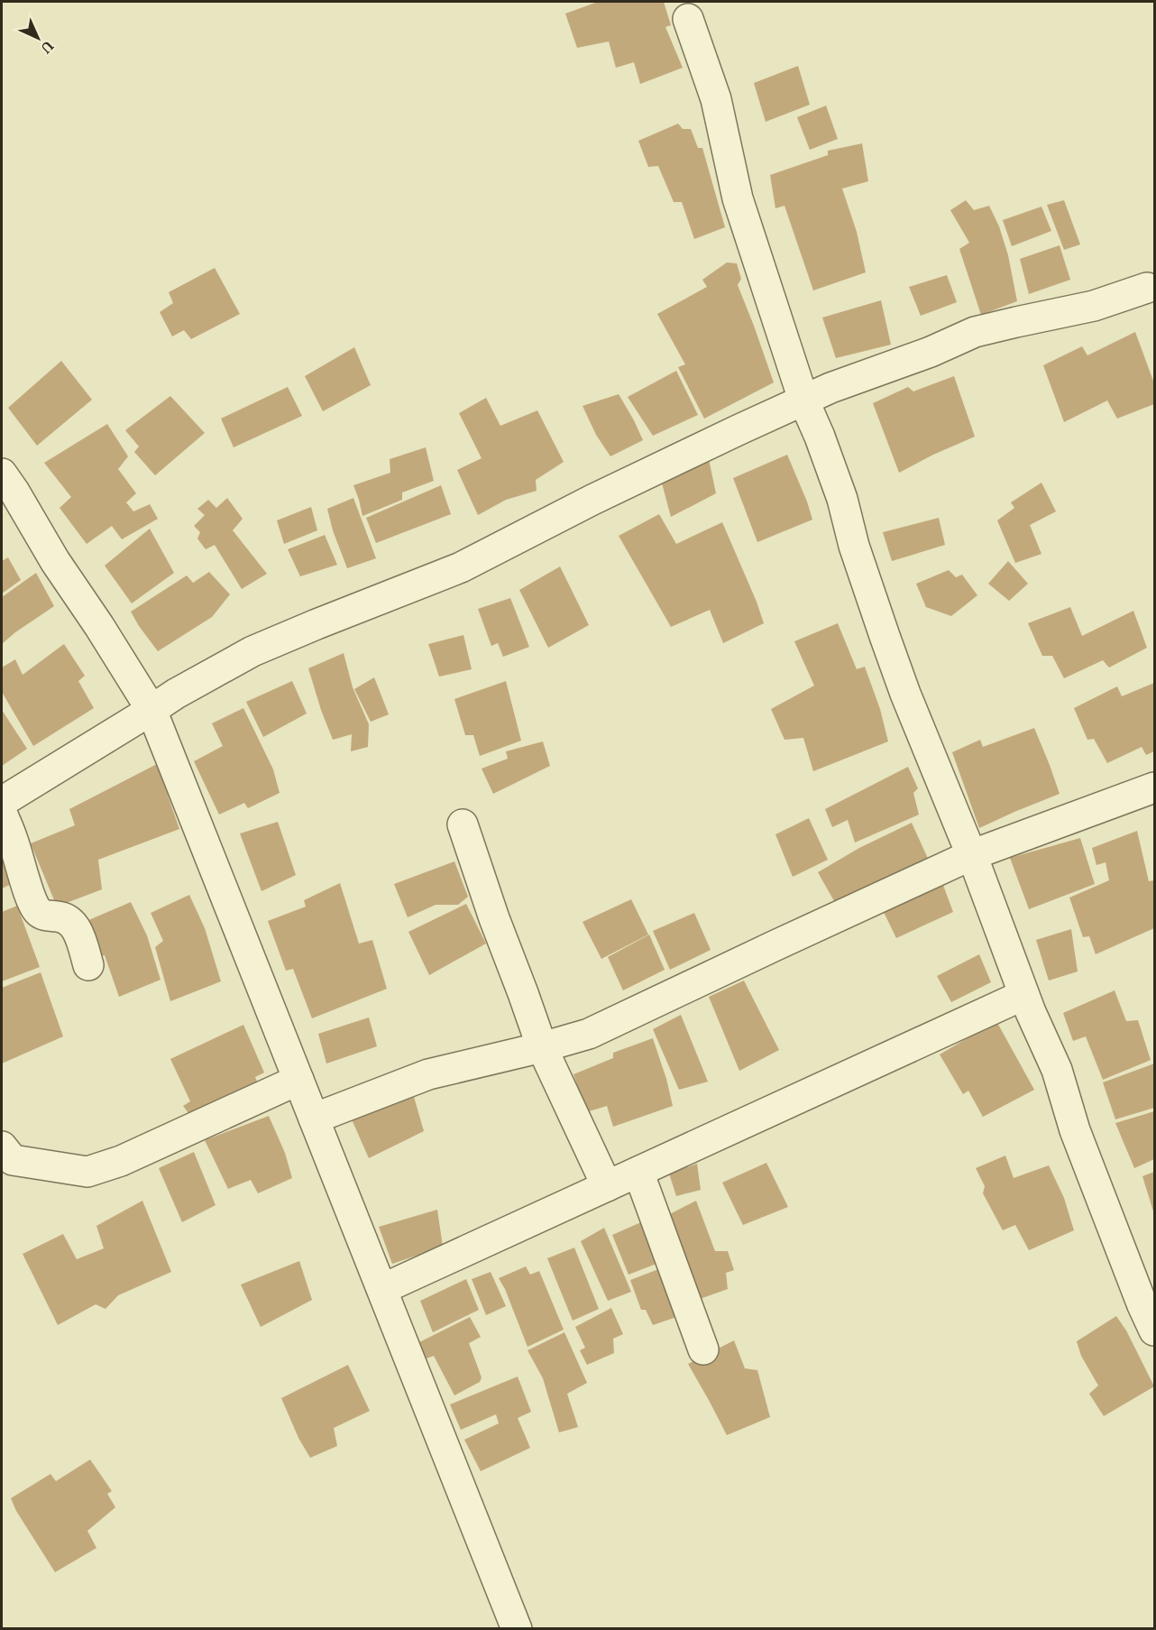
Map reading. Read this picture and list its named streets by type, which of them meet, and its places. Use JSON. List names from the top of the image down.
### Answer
{
  "north": "bottom right"
}
